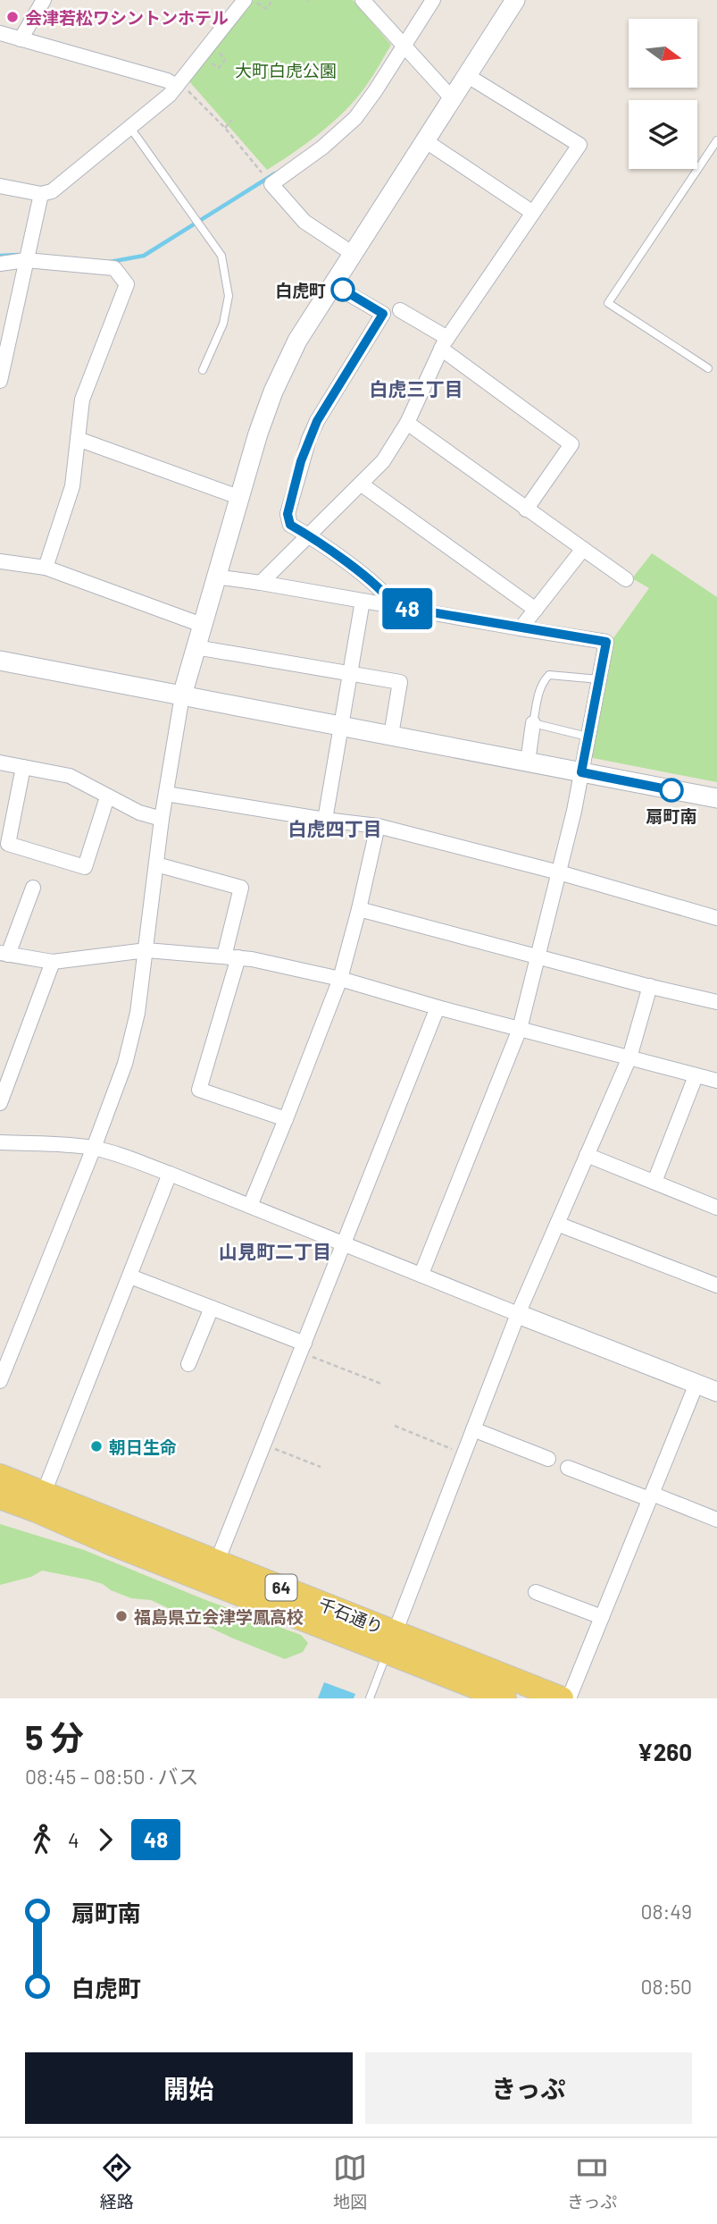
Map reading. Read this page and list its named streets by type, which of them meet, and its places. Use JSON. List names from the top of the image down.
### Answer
{
  "streets": {
    "main road": ["64", "千石通り"]
  },
  "districts": ["白虎三丁目", "白虎四丁目", "山見町二丁目"],
  "parks": ["大町白虎公園"],
  "places": [
    "会津若松ワシントンホテル",
    "白虎町",
    "扇町南",
    "朝日生命",
    "福島県立会津学鳳高校"
  ],
  "lines": ["bus line 48"],
  "north": "right",
  "page": {
    "on_map": "48",
    "heading": ["5 分", "08:45 – 08:50 · バス", "¥260"],
    "legs": ["4", "48"],
    "list": [
      {
        "name": "扇町南",
        "value": "08:49"
      },
      {
        "name": "白虎町",
        "value": "08:50"
      }
    ],
    "buttons": ["開始", "きっぷ"],
    "tabs": ["経路", "地図", "きっぷ"]
  }
}
